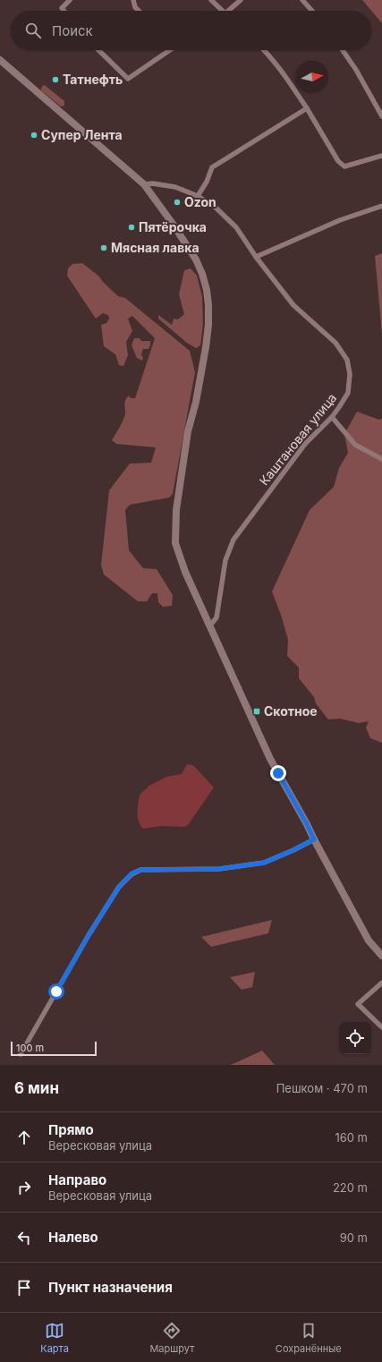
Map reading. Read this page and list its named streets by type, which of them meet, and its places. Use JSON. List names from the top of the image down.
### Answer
{
  "streets": {
    "street": ["Каштановая улица"]
  },
  "places": {
    "other": [
      "Татнефть",
      "Супер Лента",
      "Ozon",
      "Пятёрочка",
      "Мясная лавка"
    ],
    "transit": ["Скотное"]
  },
  "scale_bar": "100 m",
  "north": "right",
  "page": {
    "search": "Поиск",
    "scale": "100 m",
    "heading": ["6 мин", "Пешком · 470 m"],
    "list": [
      ["Прямо", "Вересковая улица", "160 m"],
      ["Направо", "Вересковая улица", "220 m"],
      ["Налево", "90 m"],
      "Пункт назначения"
    ],
    "nav": ["Карта", "Маршрут", "Сохранённые"]
  }
}
